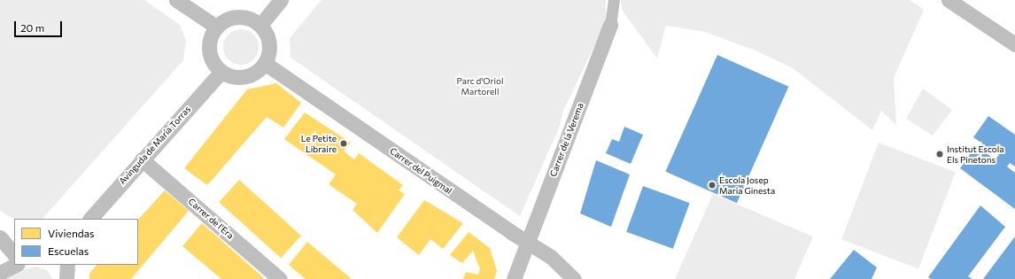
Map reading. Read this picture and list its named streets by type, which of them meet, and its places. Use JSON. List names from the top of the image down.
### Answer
{
  "streets": {
    "street": [
      "Carrer de la Verema",
      "Avinguda de Maria Torras",
      "Carrer del Puigmal",
      "Carrer de l'Era"
    ]
  },
  "crossings": [
    ["Carrer de la Verema", "Carrer del Puigmal"],
    ["Avinguda de Maria Torras", "Carrer del Puigmal"],
    ["Avinguda de Maria Torras", "Carrer de l'Era"]
  ],
  "parks": ["Parc d'Oriol Martorell"],
  "places": ["Le Petite Libraire", "Institut Escola Els Pinetons", "Escola Josep Maria Ginesta"],
  "legend": ["Viviendas", "Escuelas"],
  "scale_bar": "20 m"
}
